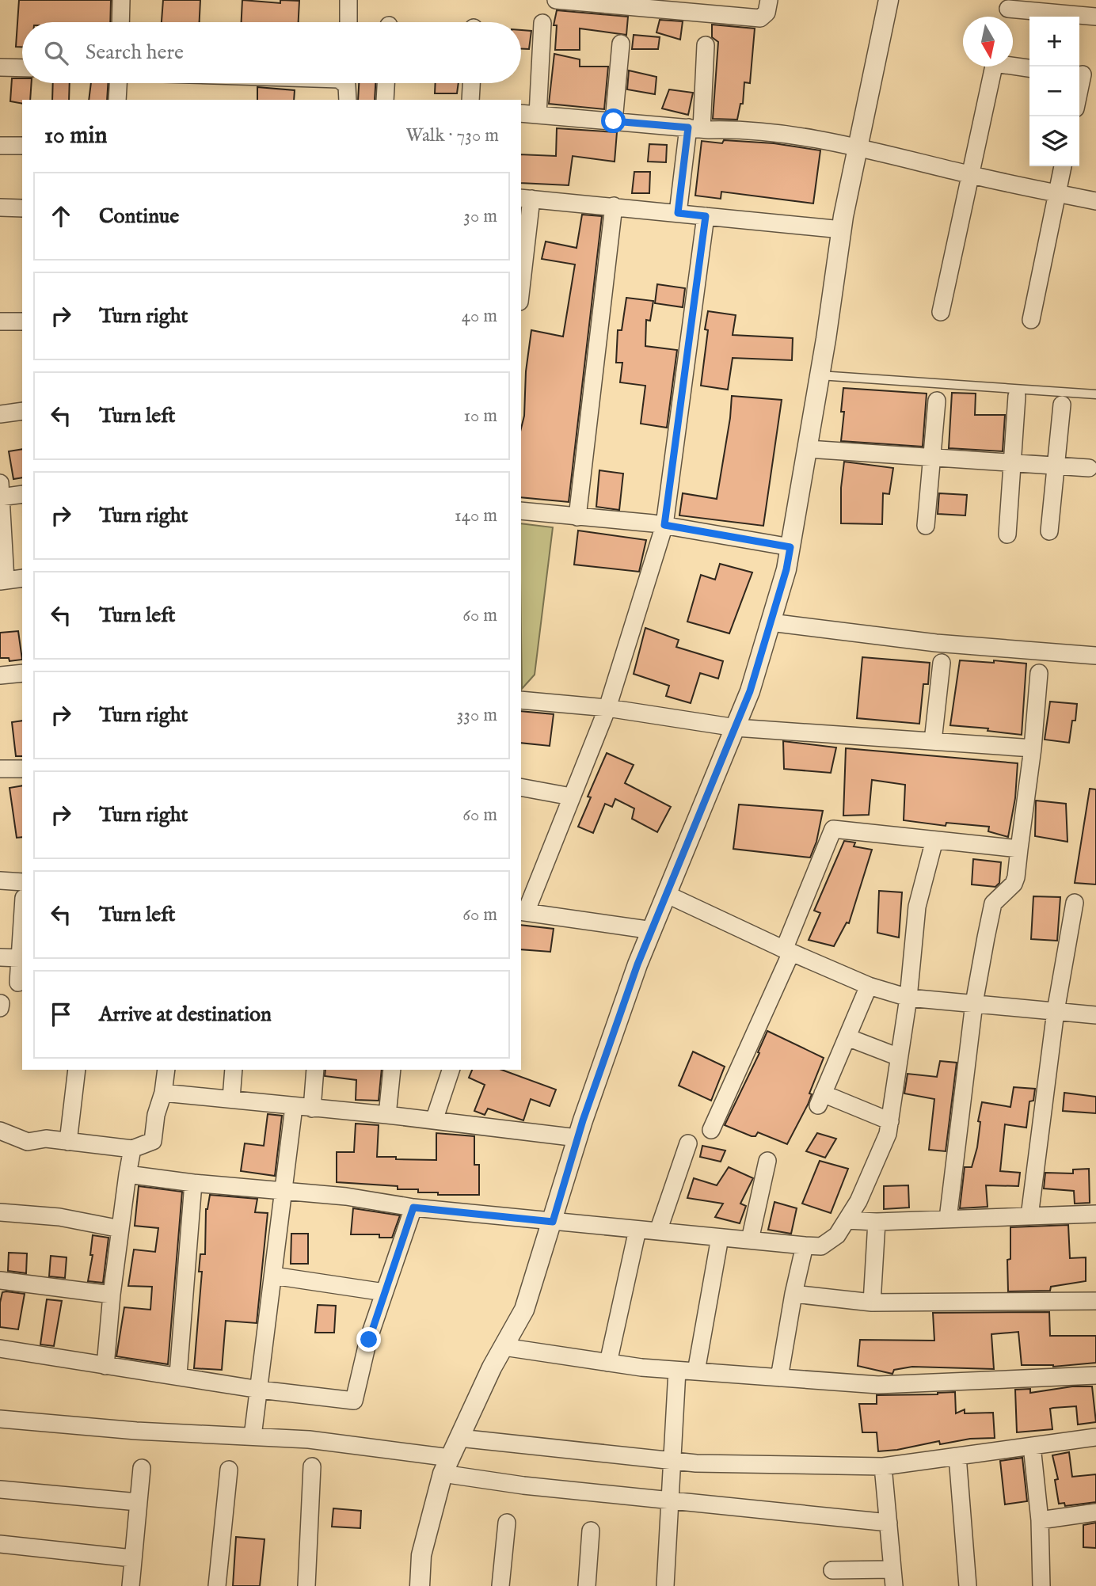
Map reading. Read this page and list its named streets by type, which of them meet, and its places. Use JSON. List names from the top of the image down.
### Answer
{
  "north": "bottom",
  "page": {
    "map_buttons": ["+", "−"],
    "search": "Search here",
    "heading": ["10 min", "Walk · 730 m"],
    "list": [
      ["Continue", "30 m"],
      ["Turn right", "40 m"],
      ["Turn left", "10 m"],
      ["Turn right", "140 m"],
      ["Turn left", "60 m"],
      ["Turn right", "330 m"],
      ["Turn right", "60 m"],
      ["Turn left", "60 m"],
      "Arrive at destination"
    ]
  }
}
